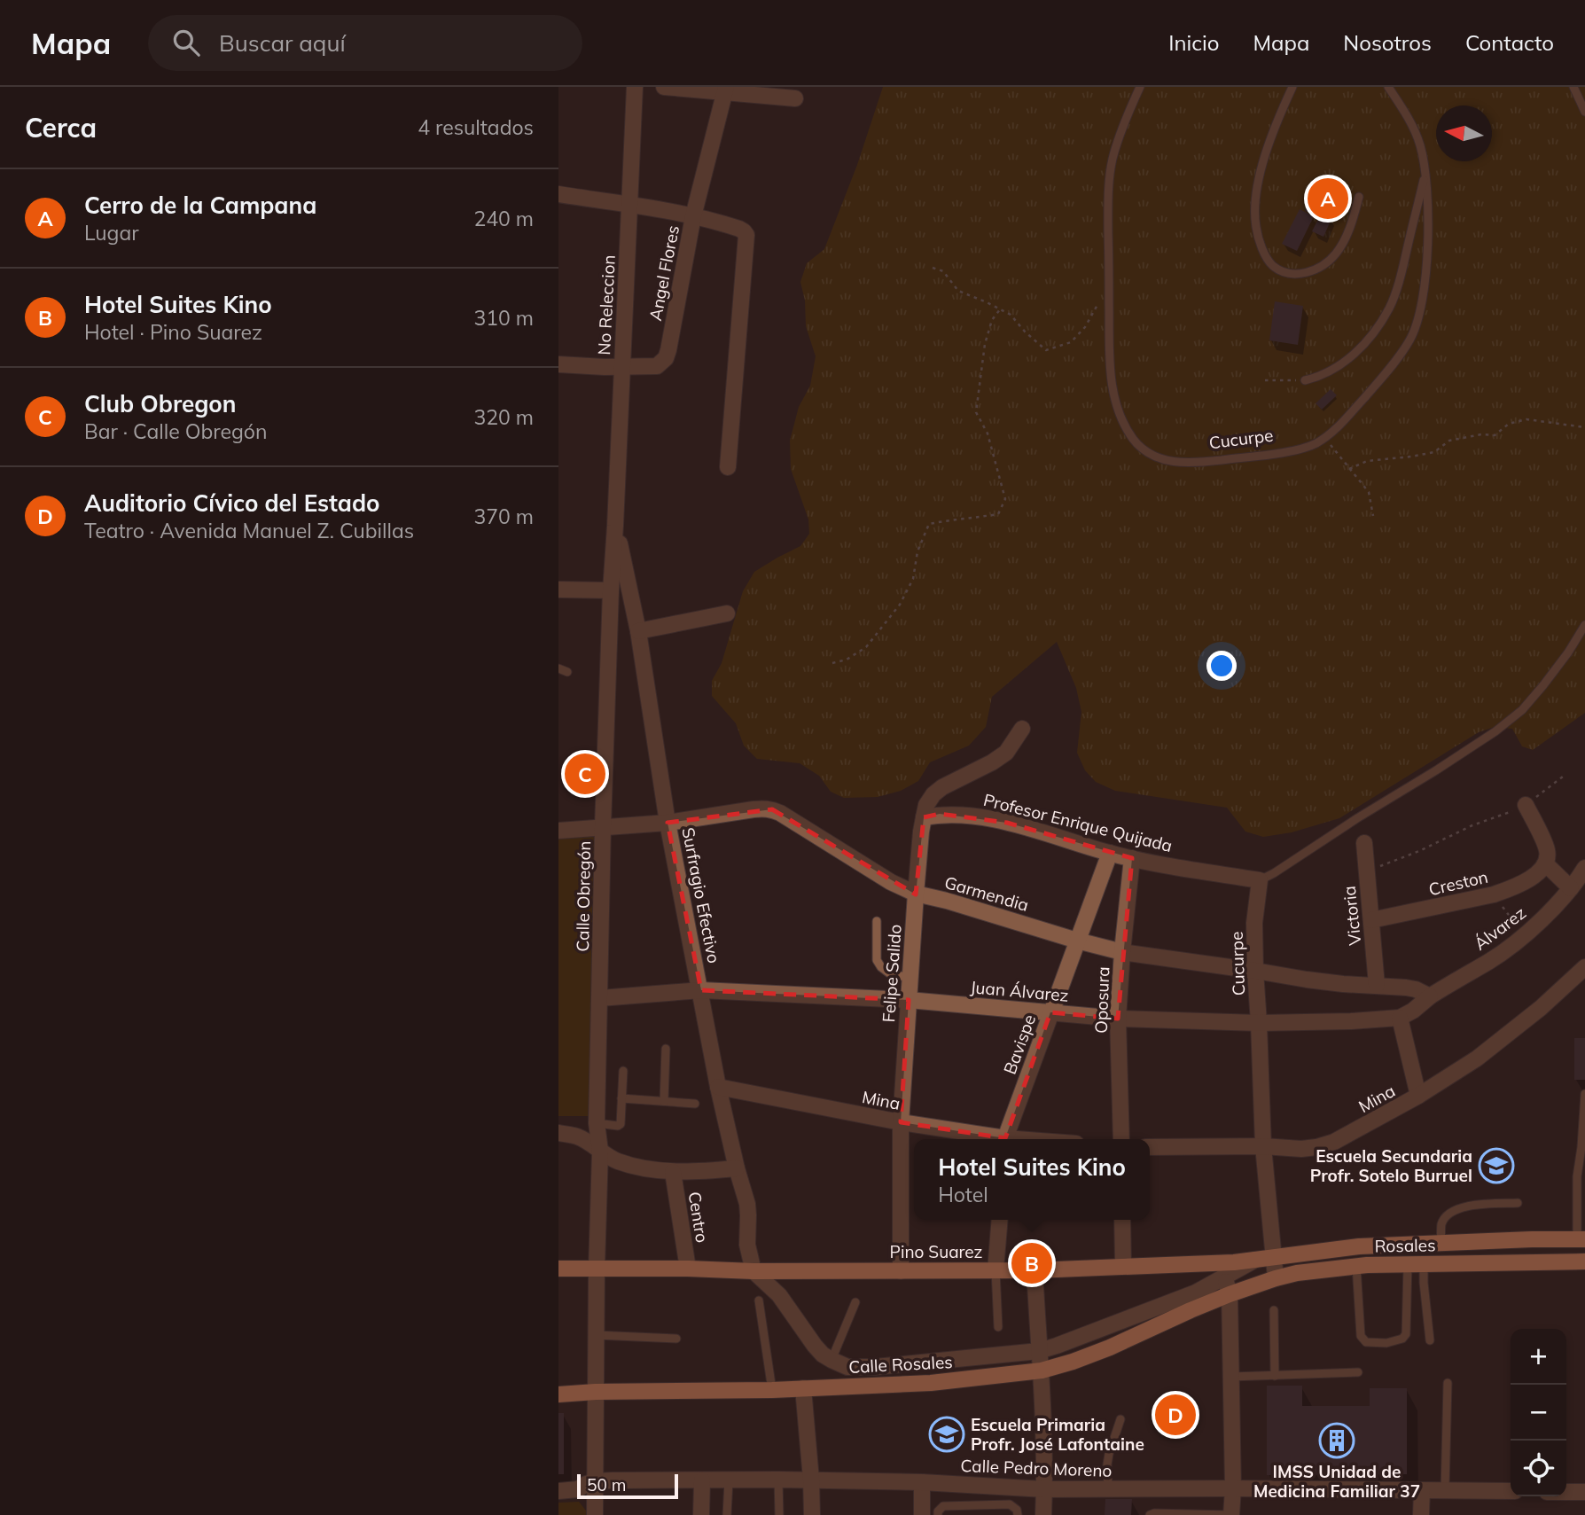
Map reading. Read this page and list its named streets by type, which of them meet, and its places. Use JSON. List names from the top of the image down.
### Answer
{
  "streets": {
    "main road": ["Rosales", "Pino Suarez", "Calle Rosales"],
    "street": [
      "Angel Flores",
      "No Releccion",
      "Cucurpe",
      "Profesor Enrique Quijada",
      "Creston",
      "Garmendia",
      "Surfragio Efectivo",
      "Calle Obregón",
      "Victoria",
      "Álvarez",
      "Felipe Salido",
      "Juan Álvarez",
      "Oposura",
      "Bavispe",
      "Mina",
      "Centro",
      "Calle Pedro Moreno"
    ]
  },
  "crossings": [
    ["Angel Flores", "No Releccion"],
    ["No Releccion", "Surfragio Efectivo"],
    ["No Releccion", "Calle Obregón"],
    ["Cucurpe", "Profesor Enrique Quijada"],
    ["Cucurpe", "Garmendia"],
    ["Cucurpe", "Juan Álvarez"],
    ["Cucurpe", "Mina"],
    ["Cucurpe", "Rosales"],
    ["Cucurpe", "Pino Suarez"],
    ["Profesor Enrique Quijada", "Felipe Salido"],
    ["Profesor Enrique Quijada", "Oposura"],
    ["Profesor Enrique Quijada", "Bavispe"],
    ["Creston", "Victoria"],
    ["Garmendia", "Surfragio Efectivo"],
    ["Garmendia", "Calle Obregón"],
    ["Garmendia", "Victoria"],
    ["Garmendia", "Álvarez"],
    ["Garmendia", "Felipe Salido"],
    ["Garmendia", "Oposura"],
    ["Garmendia", "Bavispe"],
    ["Surfragio Efectivo", "Calle Obregón"],
    ["Surfragio Efectivo", "Juan Álvarez"],
    ["Surfragio Efectivo", "Mina"],
    ["Surfragio Efectivo", "Pino Suarez"],
    ["Surfragio Efectivo", "Calle Rosales"],
    ["Calle Obregón", "Juan Álvarez"],
    ["Calle Obregón", "Pino Suarez"],
    ["Calle Obregón", "Calle Rosales"],
    ["Calle Obregón", "Calle Pedro Moreno"],
    ["Felipe Salido", "Juan Álvarez"],
    ["Felipe Salido", "Mina"],
    ["Felipe Salido", "Pino Suarez"],
    ["Juan Álvarez", "Oposura"],
    ["Juan Álvarez", "Bavispe"],
    ["Centro", "Pino Suarez"],
    ["Rosales", "Pino Suarez"],
    ["Rosales", "Calle Rosales"],
    ["Pino Suarez", "Calle Rosales"]
  ],
  "places": {
    "school or university": ["Escuela Secundaria Profr. Sotelo Burruel", "Escuela Primaria Profr. José Lafontaine"],
    "building": ["IMSS Unidad de Medicina Familiar 37"]
  },
  "scale_bar": "50 m",
  "north": "left",
  "page": {
    "header": "Mapa",
    "search": "Buscar aquí",
    "nav": [
      "Inicio",
      "Mapa",
      "Nosotros",
      "Contacto"
    ],
    "heading": ["Cerca", "4 resultados"],
    "list": [
      {
        "mark": "A",
        "name": "Cerro de la Campana",
        "note": "Lugar",
        "value": "240 m"
      },
      {
        "mark": "B",
        "name": "Hotel Suites Kino",
        "note": "Hotel · Pino Suarez",
        "value": "310 m"
      },
      {
        "mark": "C",
        "name": "Club Obregon",
        "note": "Bar · Calle Obregón",
        "value": "320 m"
      },
      {
        "mark": "D",
        "name": "Auditorio Cívico del Estado",
        "note": "Teatro · Avenida Manuel Z. Cubillas",
        "value": "370 m"
      }
    ],
    "pins": [
      "A",
      "C",
      "B",
      "D"
    ],
    "popup": ["Hotel Suites Kino", "Hotel"],
    "map_buttons": ["+", "−"],
    "scale": "50 m"
  }
}
